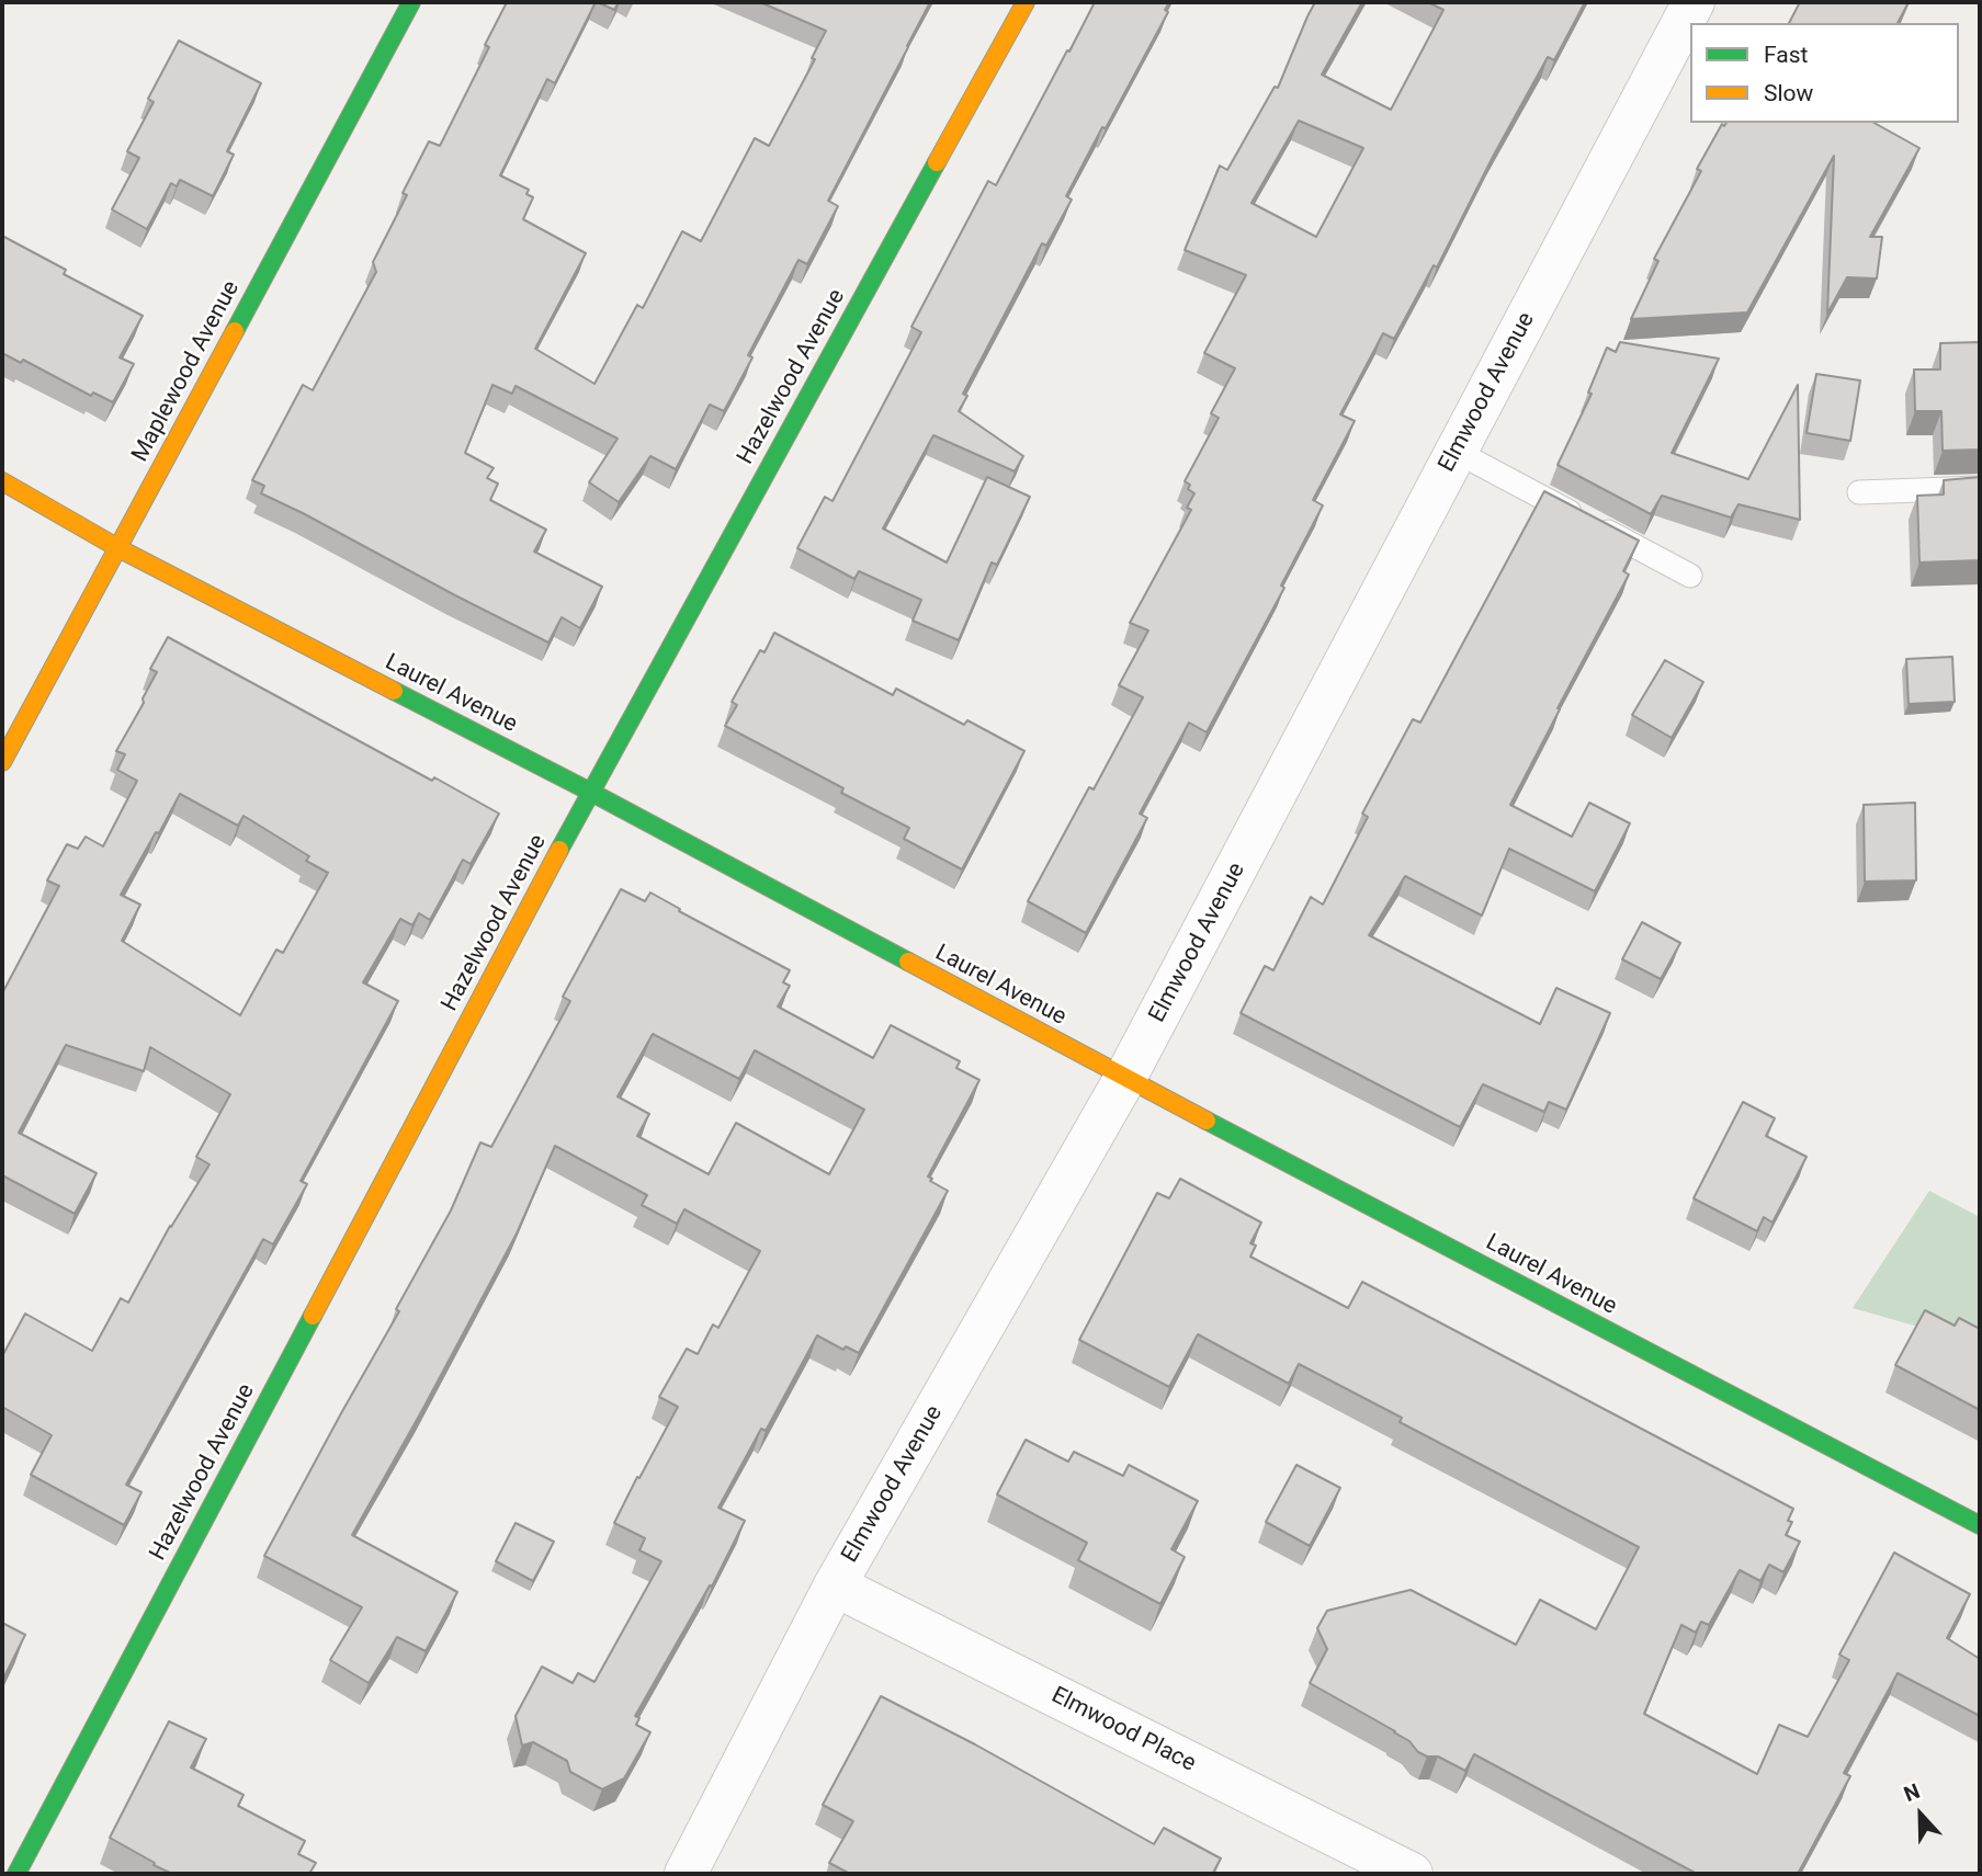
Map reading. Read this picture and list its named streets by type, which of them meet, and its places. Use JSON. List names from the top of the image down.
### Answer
{
  "streets": {
    "street": [
      "Maplewood Avenue",
      "Hazelwood Avenue",
      "Elmwood Avenue",
      "Laurel Avenue",
      "Elmwood Place"
    ]
  },
  "crossings": [
    ["Maplewood Avenue", "Laurel Avenue"],
    ["Hazelwood Avenue", "Laurel Avenue"],
    ["Elmwood Avenue", "Laurel Avenue"],
    ["Elmwood Avenue", "Elmwood Place"]
  ],
  "legend": ["Fast", "Slow"],
  "north": "top"
}
